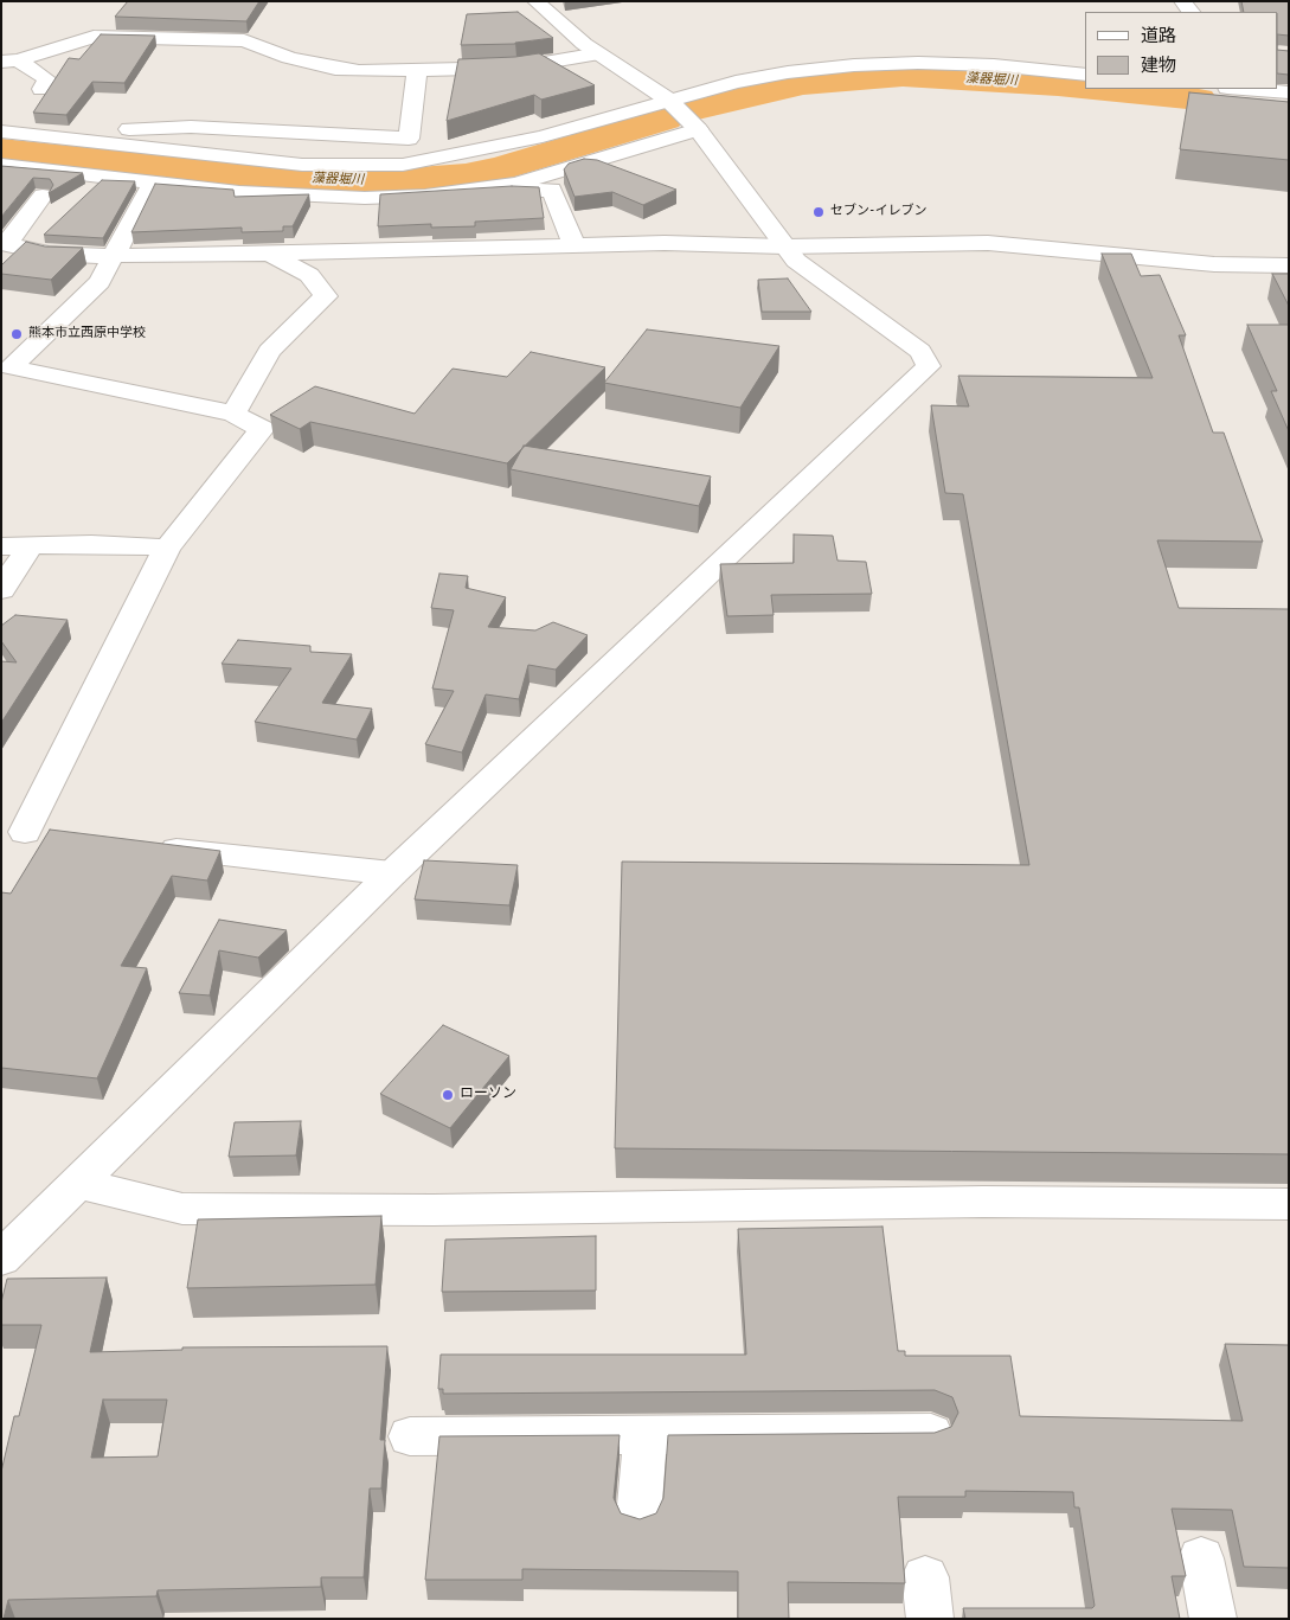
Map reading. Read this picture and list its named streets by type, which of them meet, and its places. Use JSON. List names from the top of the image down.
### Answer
{
  "water": ["藻器堀川"],
  "places": ["セブン-イレブン", "熊本市立西原中学校", "ローソン"],
  "legend": ["道路", "建物"]
}
